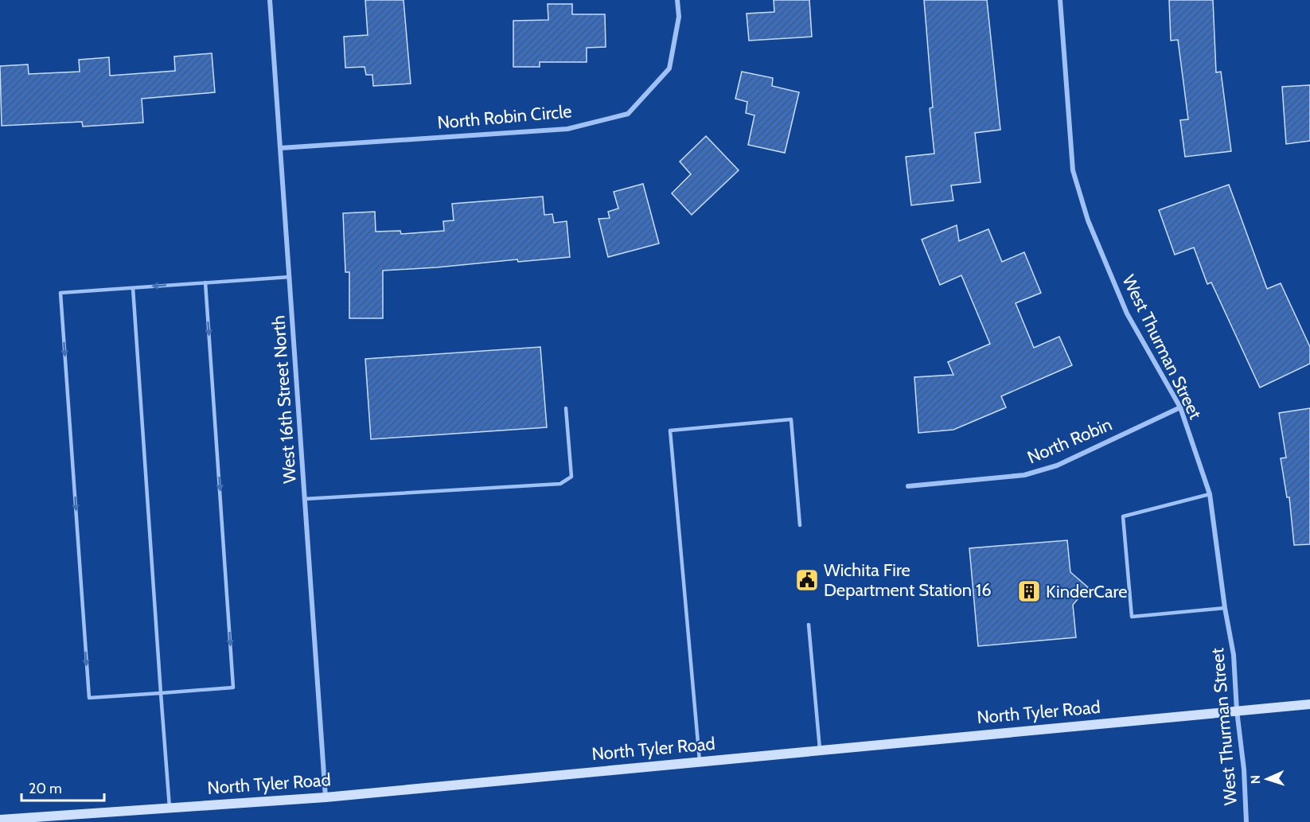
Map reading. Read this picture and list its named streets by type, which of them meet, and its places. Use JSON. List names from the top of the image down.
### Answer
{
  "streets": {
    "main road": ["North Tyler Road"],
    "street": [
      "North Robin Circle",
      "West Thurman Street",
      "West 16th Street North",
      "North Robin"
    ]
  },
  "crossings": [
    ["North Robin Circle", "West 16th Street North"],
    ["West Thurman Street", "North Robin"],
    ["West Thurman Street", "North Tyler Road"],
    ["West 16th Street North", "North Tyler Road"]
  ],
  "places": {
    "public building": ["Wichita Fire Department Station 16"],
    "building": ["KinderCare"]
  },
  "scale_bar": "20 m",
  "north": "left"
}
